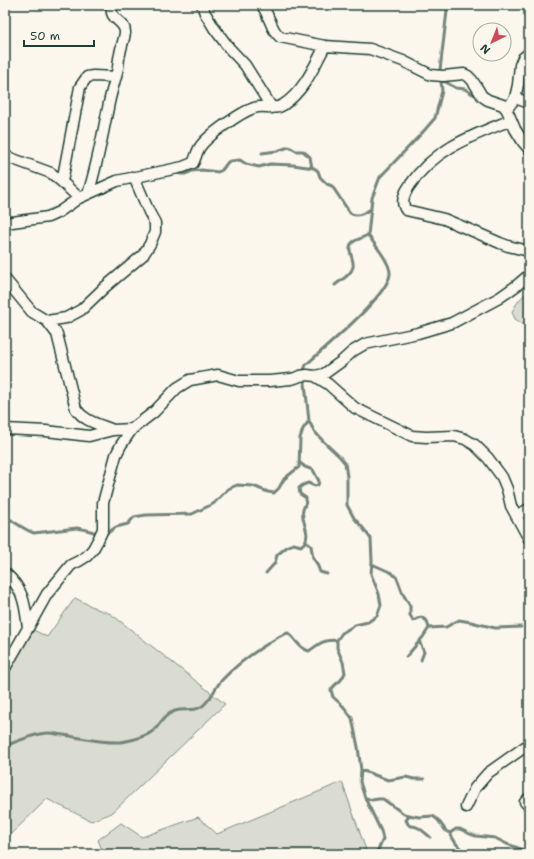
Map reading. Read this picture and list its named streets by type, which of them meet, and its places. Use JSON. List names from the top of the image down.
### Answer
{
  "scale_bar": "50 m",
  "north": "bottom left"
}
